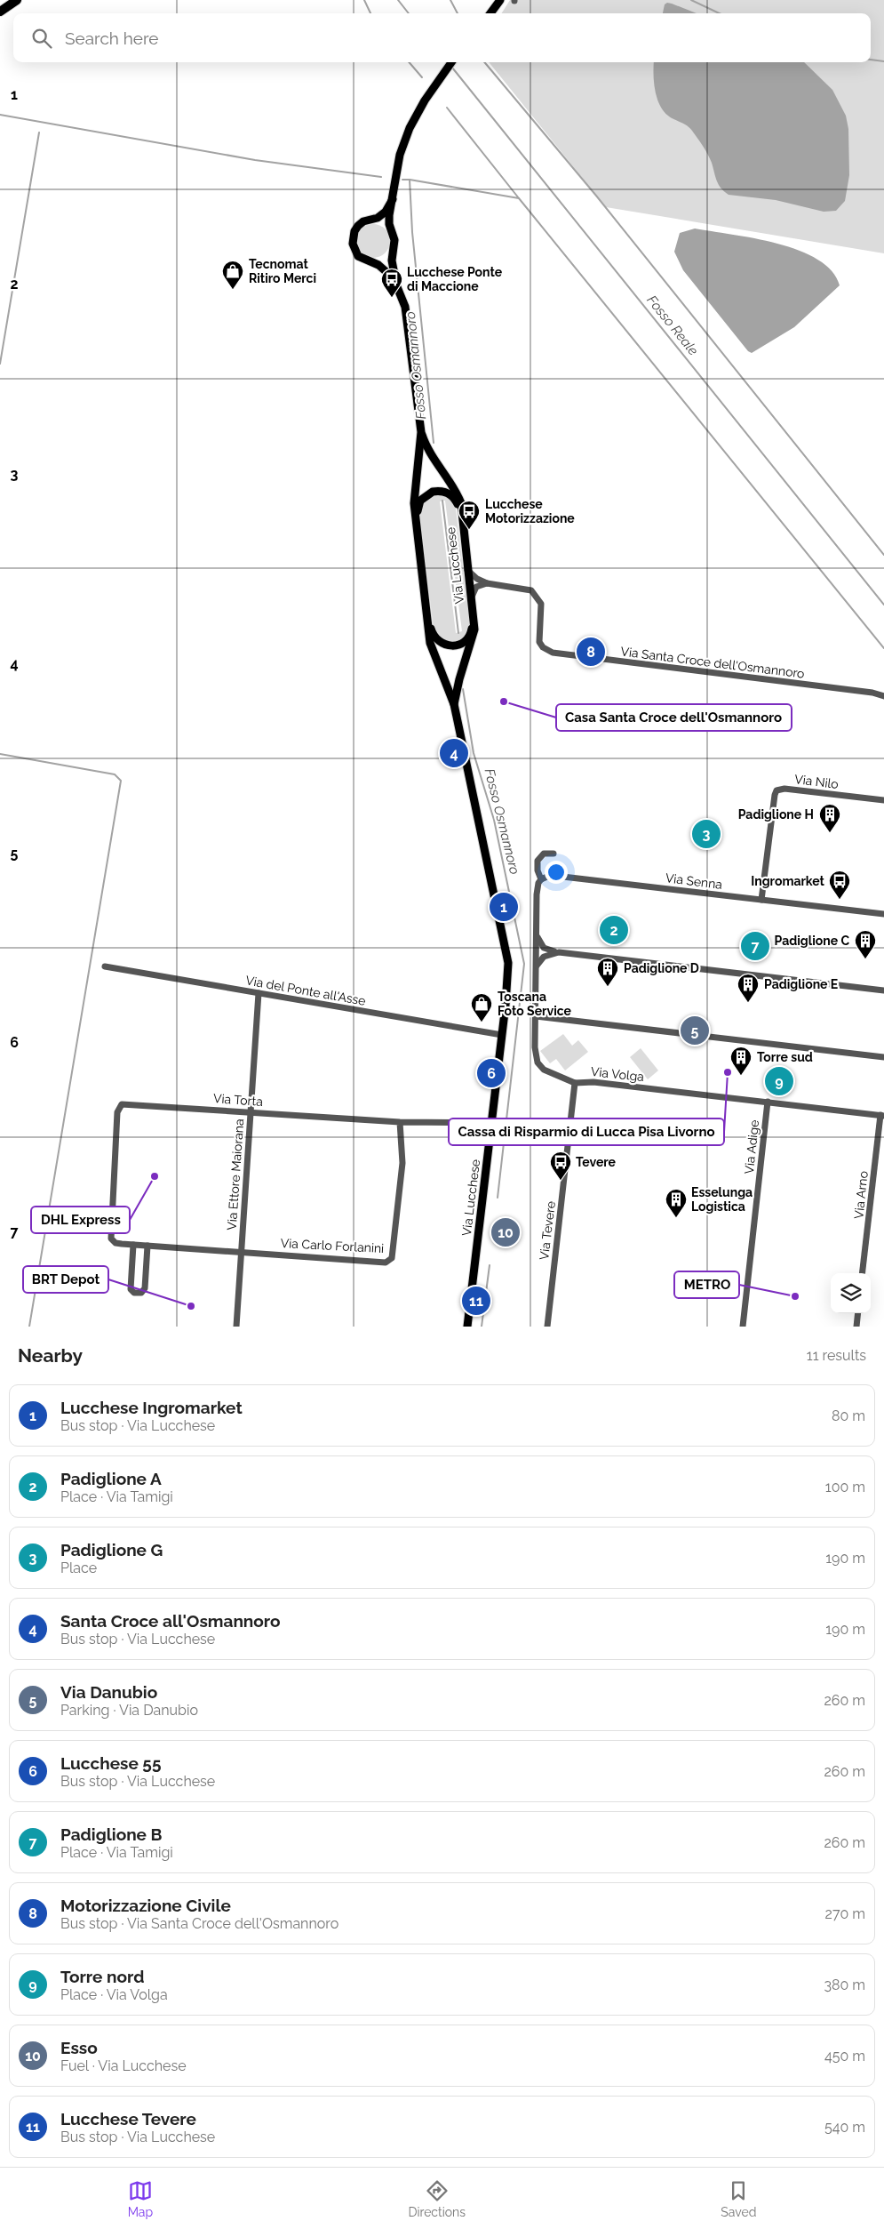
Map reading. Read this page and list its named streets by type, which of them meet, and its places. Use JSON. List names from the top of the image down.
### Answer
{
  "streets": {
    "main road": ["Via Lucchese"],
    "street": [
      "Via Santa Croce dell'Osmannoro",
      "Via Nilo",
      "Via Senna",
      "Via del Ponte all'Asse",
      "Via Volga",
      "Via Torta",
      "Via Adige",
      "Via Ettore Maiorana",
      "Via Arno",
      "Via Tevere",
      "Via Carlo Forlanini"
    ]
  },
  "crossings": [
    ["Via Lucchese", "Via del Ponte all'Asse"],
    ["Via Lucchese", "Via Torta"],
    ["Via Nilo", "Via Senna"],
    ["Via Senna", "Via Volga"],
    ["Via del Ponte all'Asse", "Via Ettore Maiorana"],
    ["Via Volga", "Via Adige"],
    ["Via Volga", "Via Arno"],
    ["Via Volga", "Via Tevere"],
    ["Via Torta", "Via Ettore Maiorana"],
    ["Via Torta", "Via Carlo Forlanini"],
    ["Via Ettore Maiorana", "Via Carlo Forlanini"]
  ],
  "water": ["Fosso Reale", "Fosso Osmannoro"],
  "places": {
    "shop": ["Tecnomat Ritiro Merci", "Toscana Foto Service"],
    "bus stop": [
      "Lucchese Ponte di Maccione",
      "Lucchese Motorizzazione",
      "Ingromarket",
      "Tevere"
    ],
    "other": [
      "Casa Santa Croce dell'Osmannoro",
      "Cassa di Risparmio di Lucca Pisa Livorno",
      "DHL Express",
      "METRO",
      "BRT Depot"
    ],
    "building": [
      "Padiglione H",
      "Padiglione C",
      "Padiglione D",
      "Padiglione E",
      "Torre sud",
      "Esselunga Logistica"
    ]
  },
  "page": {
    "search": "Search here",
    "pins": [
      "8",
      "4",
      "3",
      "1",
      "2",
      "7",
      "5",
      "6",
      "9",
      "10",
      "11"
    ],
    "heading": ["Nearby", "11 results"],
    "list": [
      {
        "mark": "1",
        "name": "Lucchese Ingromarket",
        "note": "Bus stop · Via Lucchese",
        "value": "80 m"
      },
      {
        "mark": "2",
        "name": "Padiglione A",
        "note": "Place · Via Tamigi",
        "value": "100 m"
      },
      {
        "mark": "3",
        "name": "Padiglione G",
        "note": "Place",
        "value": "190 m"
      },
      {
        "mark": "4",
        "name": "Santa Croce all'Osmannoro",
        "note": "Bus stop · Via Lucchese",
        "value": "190 m"
      },
      {
        "mark": "5",
        "name": "Via Danubio",
        "note": "Parking · Via Danubio",
        "value": "260 m"
      },
      {
        "mark": "6",
        "name": "Lucchese 55",
        "note": "Bus stop · Via Lucchese",
        "value": "260 m"
      },
      {
        "mark": "7",
        "name": "Padiglione B",
        "note": "Place · Via Tamigi",
        "value": "260 m"
      },
      {
        "mark": "8",
        "name": "Motorizzazione Civile",
        "note": "Bus stop · Via Santa Croce dell'Osmannoro",
        "value": "270 m"
      },
      {
        "mark": "9",
        "name": "Torre nord",
        "note": "Place · Via Volga",
        "value": "380 m"
      },
      {
        "mark": "10",
        "name": "Esso",
        "note": "Fuel · Via Lucchese",
        "value": "450 m"
      },
      {
        "mark": "11",
        "name": "Lucchese Tevere",
        "note": "Bus stop · Via Lucchese",
        "value": "540 m"
      }
    ],
    "nav": ["Map", "Directions", "Saved"]
  },
  "grid": {
    "rows": [
      "1",
      "2",
      "3",
      "4",
      "5",
      "6",
      "7"
    ]
  }
}
